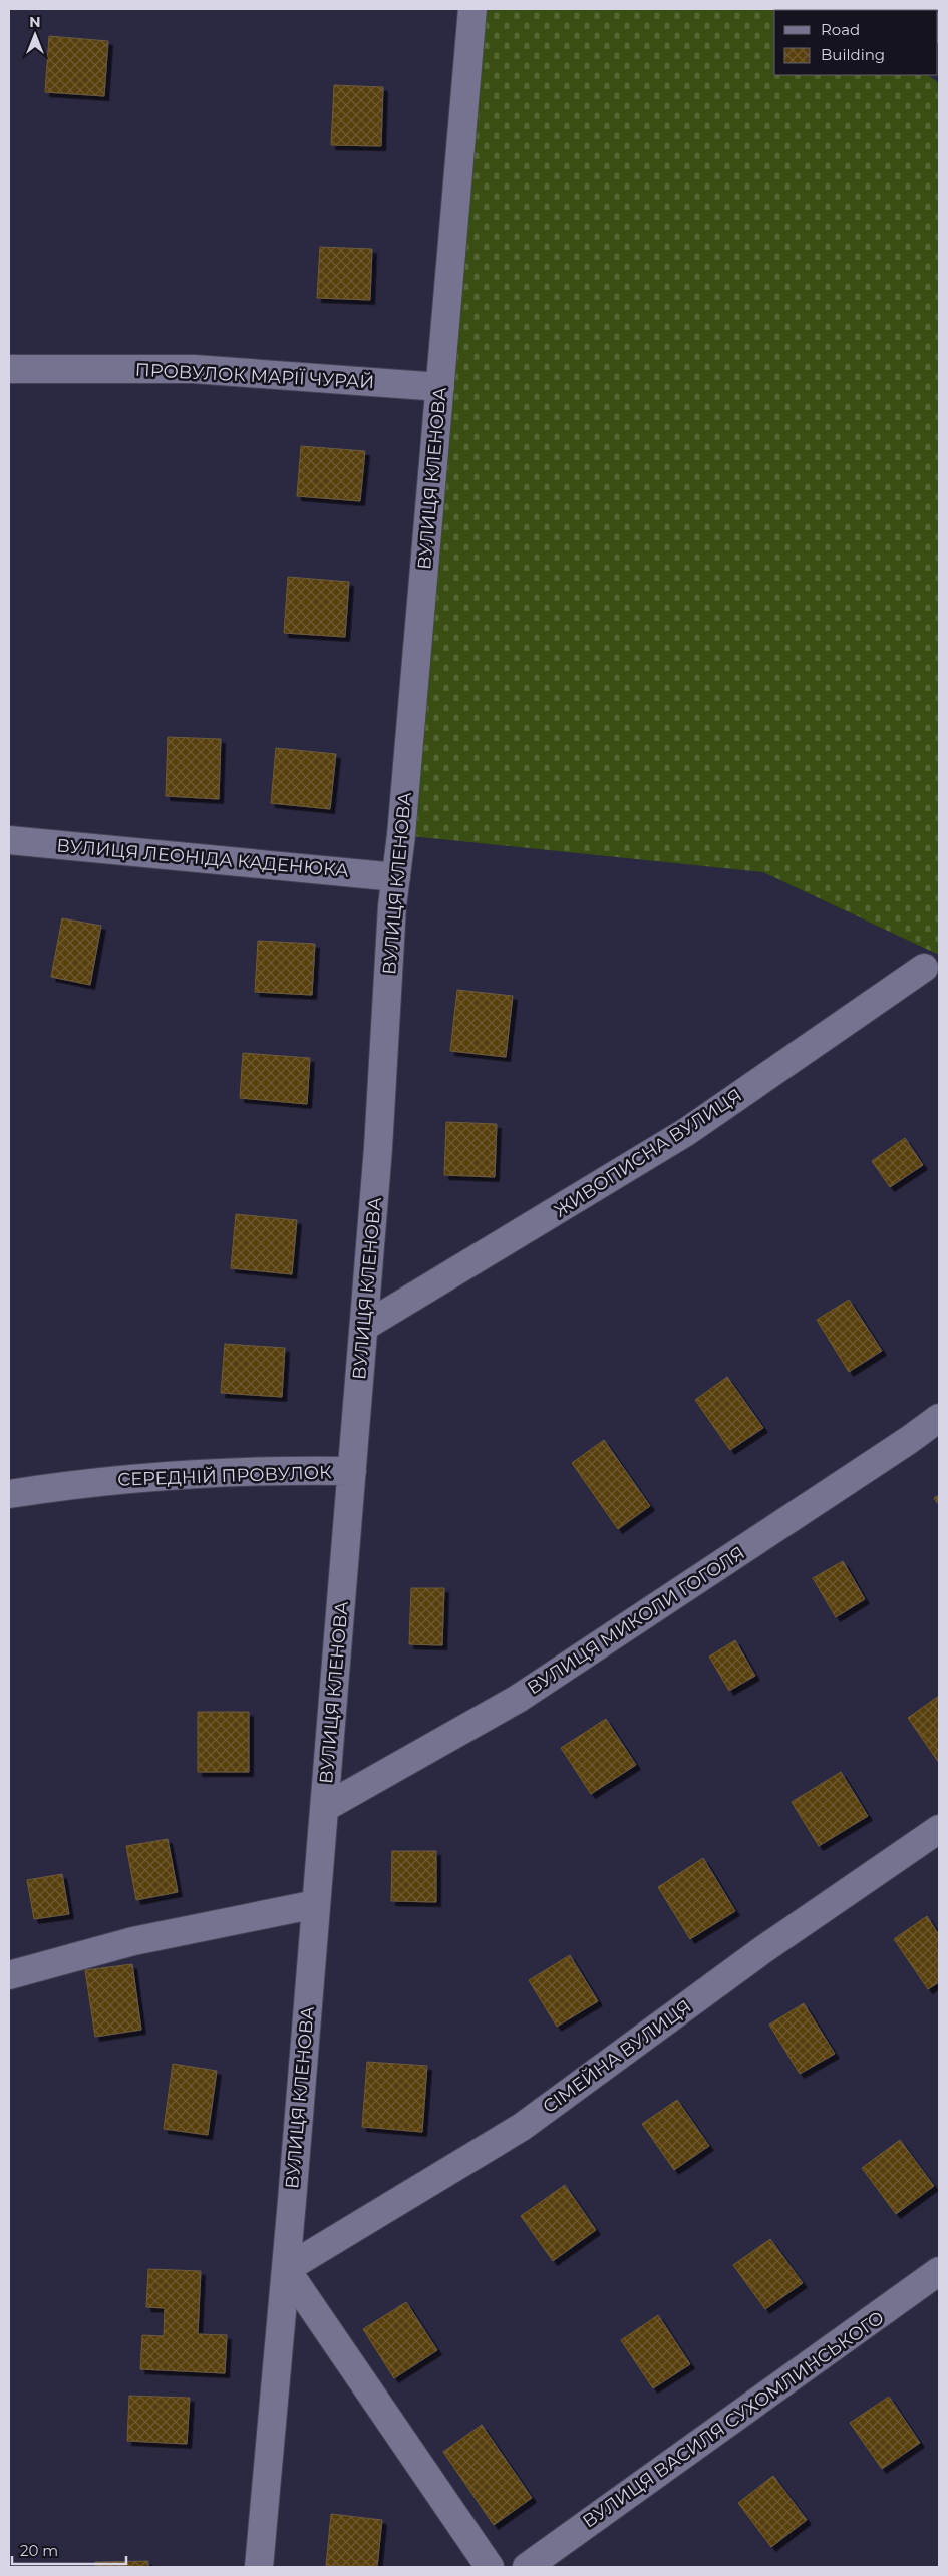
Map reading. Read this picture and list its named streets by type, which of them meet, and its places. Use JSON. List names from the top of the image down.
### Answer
{
  "streets": {
    "street": [
      "ПРОВУЛОК МАРІЇ ЧУРАЙ",
      "ВУЛИЦЯ КЛЕНОВА",
      "ВУЛИЦЯ ЛЕОНІДА КАДЕНЮКА",
      "ЖИВОПИСНА ВУЛИЦЯ",
      "СЕРЕДНІЙ ПРОВУЛОК",
      "ВУЛИЦЯ МИКОЛИ ГОГОЛЯ",
      "СІМЕЙНА ВУЛИЦЯ",
      "ВУЛИЦЯ ВАСИЛЯ СУХОМЛИНСЬКОГО"
    ]
  },
  "crossings": [
    ["ПРОВУЛОК МАРІЇ ЧУРАЙ", "ВУЛИЦЯ КЛЕНОВА"],
    ["ВУЛИЦЯ КЛЕНОВА", "ВУЛИЦЯ ЛЕОНІДА КАДЕНЮКА"],
    ["ВУЛИЦЯ КЛЕНОВА", "ЖИВОПИСНА ВУЛИЦЯ"],
    ["ВУЛИЦЯ КЛЕНОВА", "СЕРЕДНІЙ ПРОВУЛОК"],
    ["ВУЛИЦЯ КЛЕНОВА", "ВУЛИЦЯ МИКОЛИ ГОГОЛЯ"],
    ["ВУЛИЦЯ КЛЕНОВА", "СІМЕЙНА ВУЛИЦЯ"]
  ],
  "legend": ["Road", "Building"],
  "scale_bar": "20 m",
  "north": "top"
}
